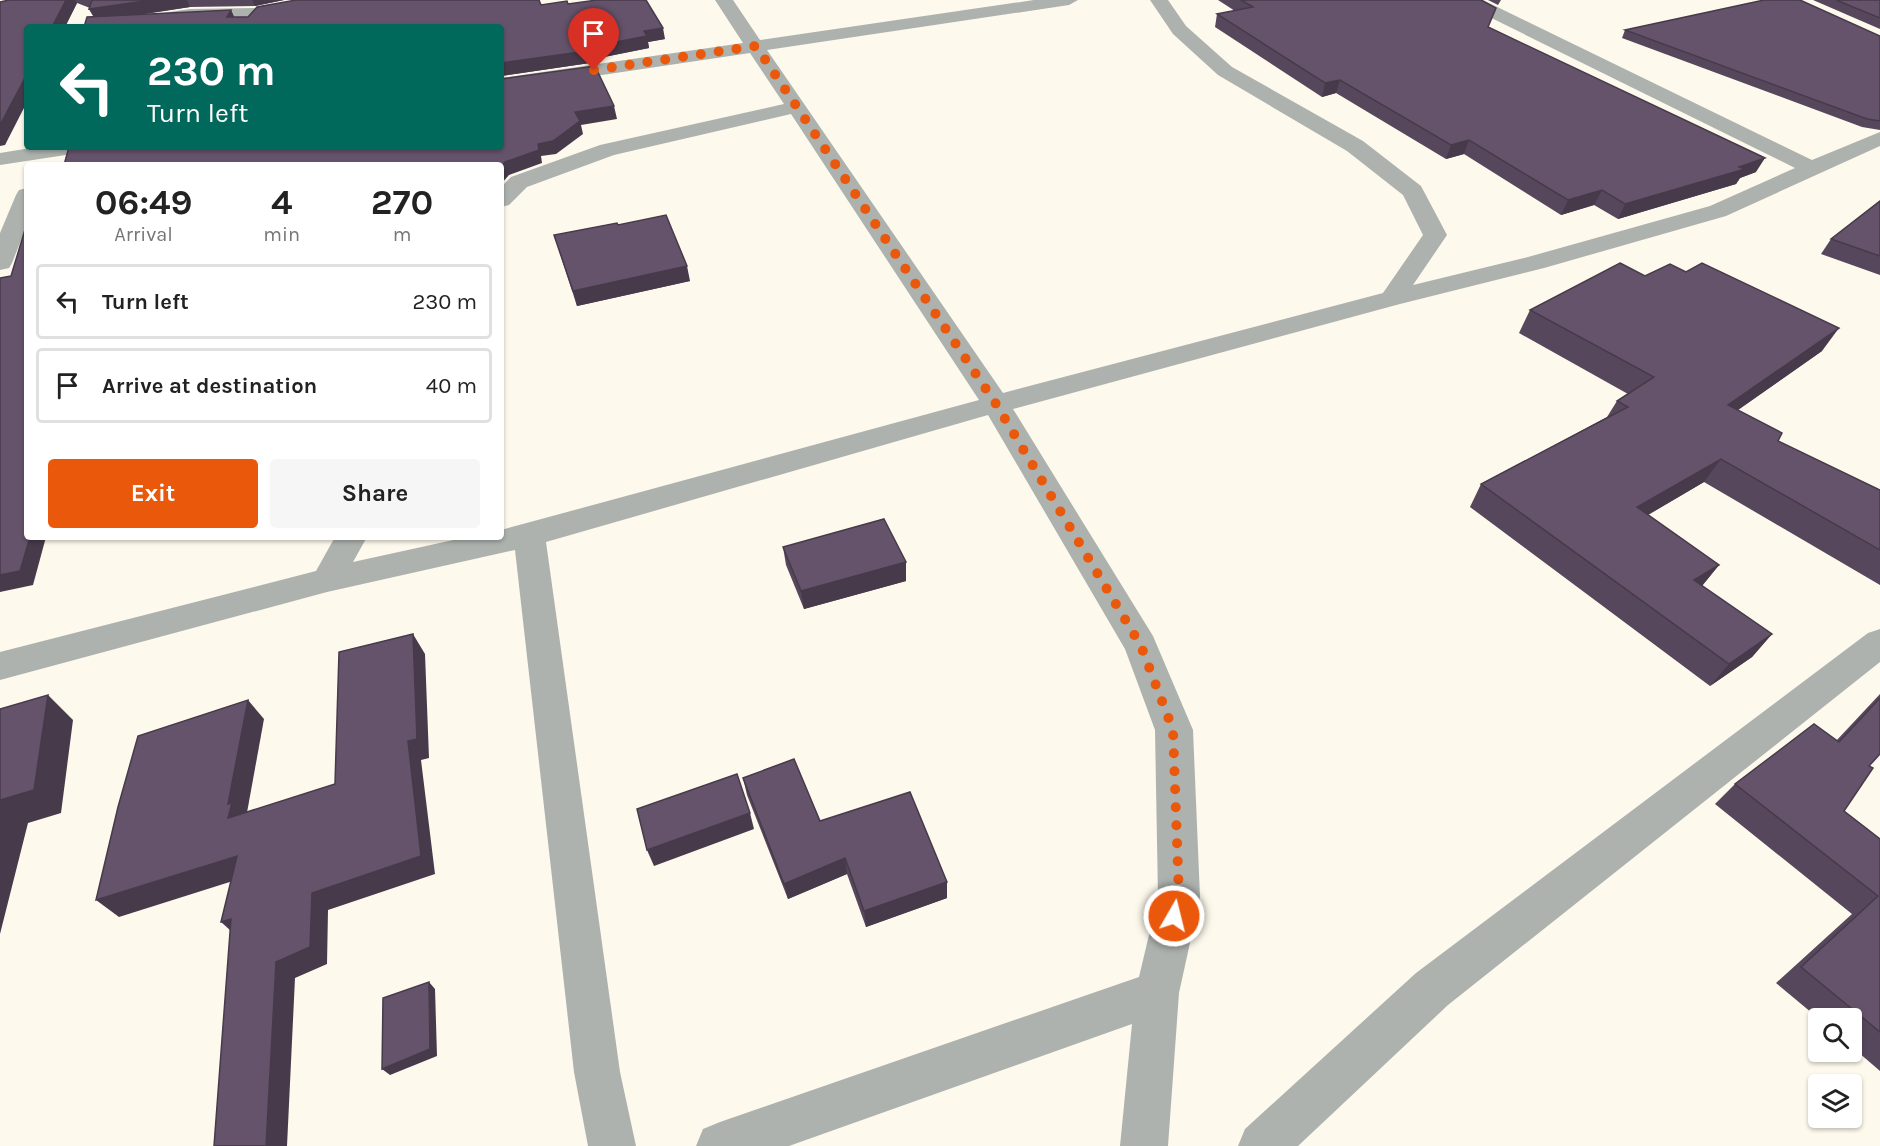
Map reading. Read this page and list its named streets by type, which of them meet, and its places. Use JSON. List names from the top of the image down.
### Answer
{
  "page": {
    "turn": ["230 m", "Turn left"],
    "eta": [
      "06:49",
      "Arrival",
      "4",
      "min",
      "270",
      "m"
    ],
    "list": [
      {
        "name": "Turn left",
        "value": "230 m"
      },
      {
        "name": "Arrive at destination",
        "value": "40 m"
      }
    ],
    "buttons": ["Exit", "Share"]
  }
}
